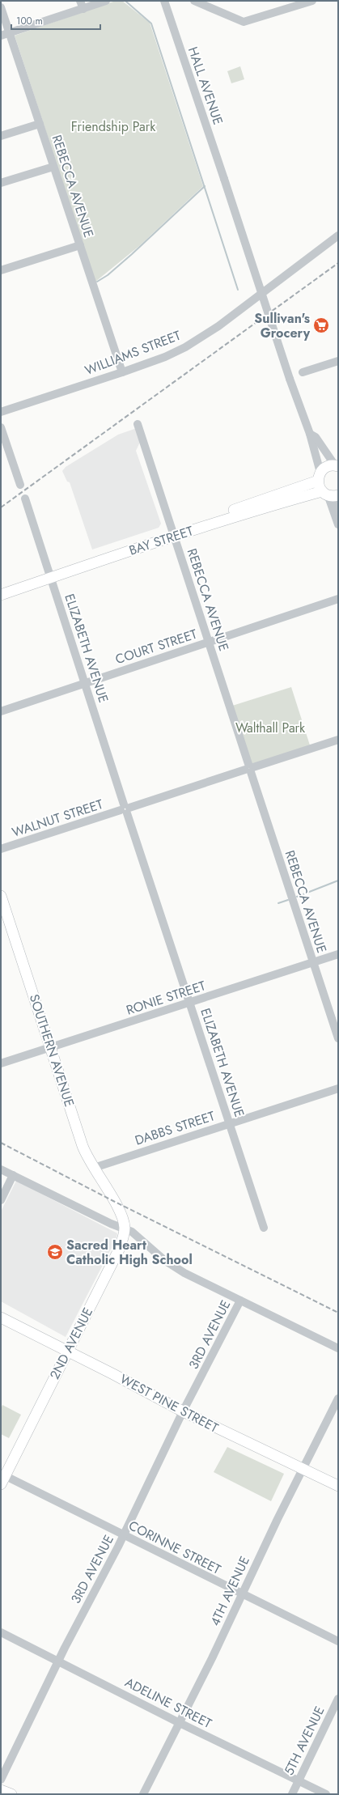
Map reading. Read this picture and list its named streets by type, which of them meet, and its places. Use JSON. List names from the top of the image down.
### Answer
{
  "streets": {
    "main road": [
      "BAY STREET",
      "SOUTHERN AVENUE",
      "2ND AVENUE",
      "WEST PINE STREET"
    ],
    "street": [
      "HALL AVENUE",
      "REBECCA AVENUE",
      "WILLIAMS STREET",
      "COURT STREET",
      "ELIZABETH AVENUE",
      "WALNUT STREET",
      "RONIE STREET",
      "DABBS STREET",
      "3RD AVENUE",
      "CORINNE STREET",
      "4TH AVENUE",
      "ADELINE STREET",
      "5TH AVENUE"
    ]
  },
  "crossings": [
    ["REBECCA AVENUE", "WILLIAMS STREET"],
    ["REBECCA AVENUE", "BAY STREET"],
    ["REBECCA AVENUE", "COURT STREET"],
    ["REBECCA AVENUE", "WALNUT STREET"],
    ["REBECCA AVENUE", "RONIE STREET"],
    ["BAY STREET", "ELIZABETH AVENUE"],
    ["COURT STREET", "ELIZABETH AVENUE"],
    ["ELIZABETH AVENUE", "WALNUT STREET"],
    ["ELIZABETH AVENUE", "RONIE STREET"],
    ["ELIZABETH AVENUE", "DABBS STREET"],
    ["RONIE STREET", "SOUTHERN AVENUE"],
    ["SOUTHERN AVENUE", "DABBS STREET"],
    ["SOUTHERN AVENUE", "2ND AVENUE"],
    ["3RD AVENUE", "WEST PINE STREET"],
    ["3RD AVENUE", "CORINNE STREET"],
    ["3RD AVENUE", "ADELINE STREET"],
    ["2ND AVENUE", "WEST PINE STREET"],
    ["2ND AVENUE", "CORINNE STREET"],
    ["WEST PINE STREET", "4TH AVENUE"],
    ["CORINNE STREET", "4TH AVENUE"],
    ["4TH AVENUE", "ADELINE STREET"],
    ["ADELINE STREET", "5TH AVENUE"]
  ],
  "parks": ["Friendship Park", "Walthall Park"],
  "places": {
    "supermarket": ["Sullivan's Grocery"],
    "school or university": ["Sacred Heart Catholic High School"]
  },
  "scale_bar": "100 m"
}
